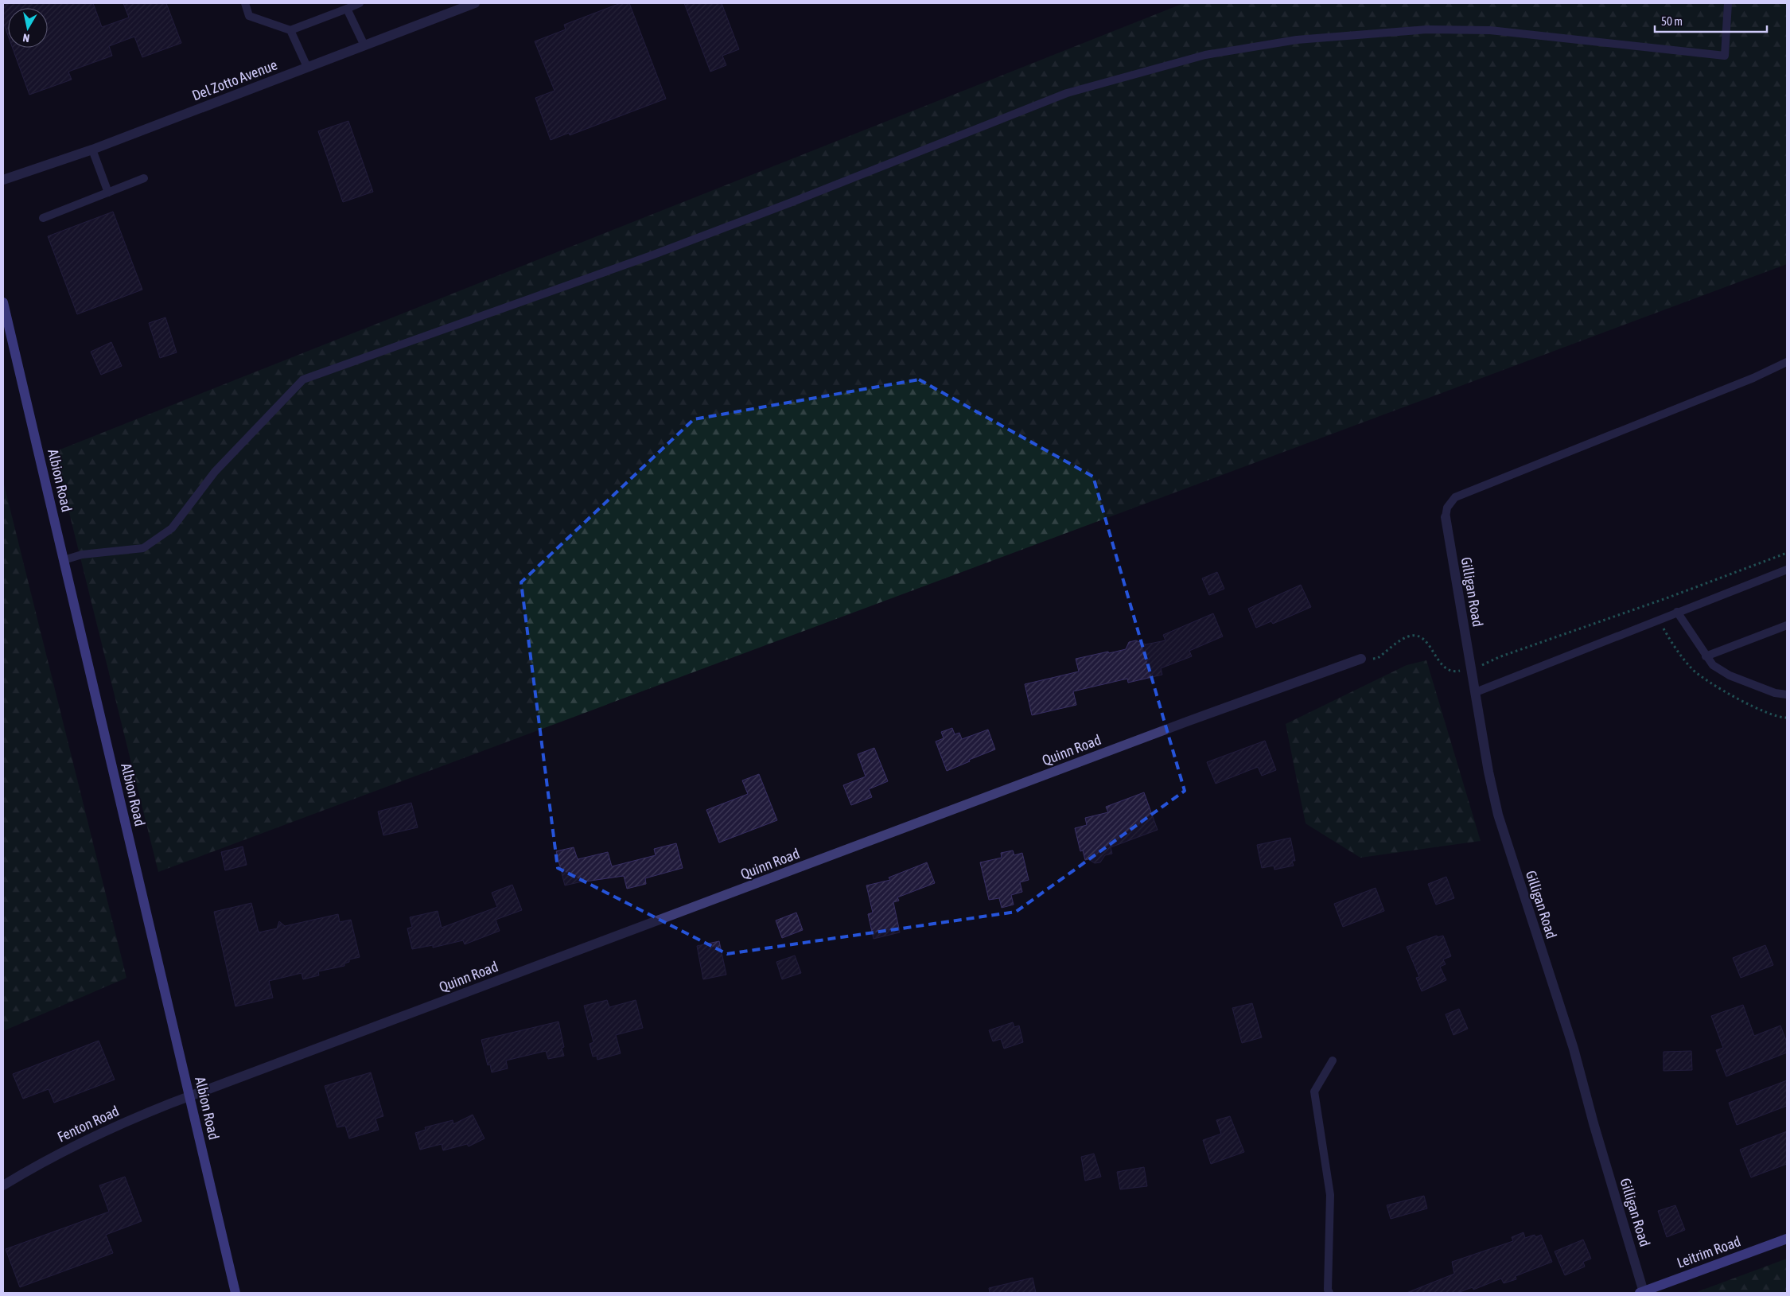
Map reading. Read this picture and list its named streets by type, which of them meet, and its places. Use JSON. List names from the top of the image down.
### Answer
{
  "streets": {
    "main road": ["Albion Road", "Leitrim Road"],
    "street": [
      "Del Zotto Avenue",
      "Gilligan Road",
      "Quinn Road",
      "Fenton Road"
    ]
  },
  "crossings": [
    ["Albion Road", "Quinn Road"],
    ["Albion Road", "Fenton Road"],
    ["Gilligan Road", "Leitrim Road"],
    ["Quinn Road", "Fenton Road"]
  ],
  "scale_bar": "50 m",
  "north": "bottom"
}
